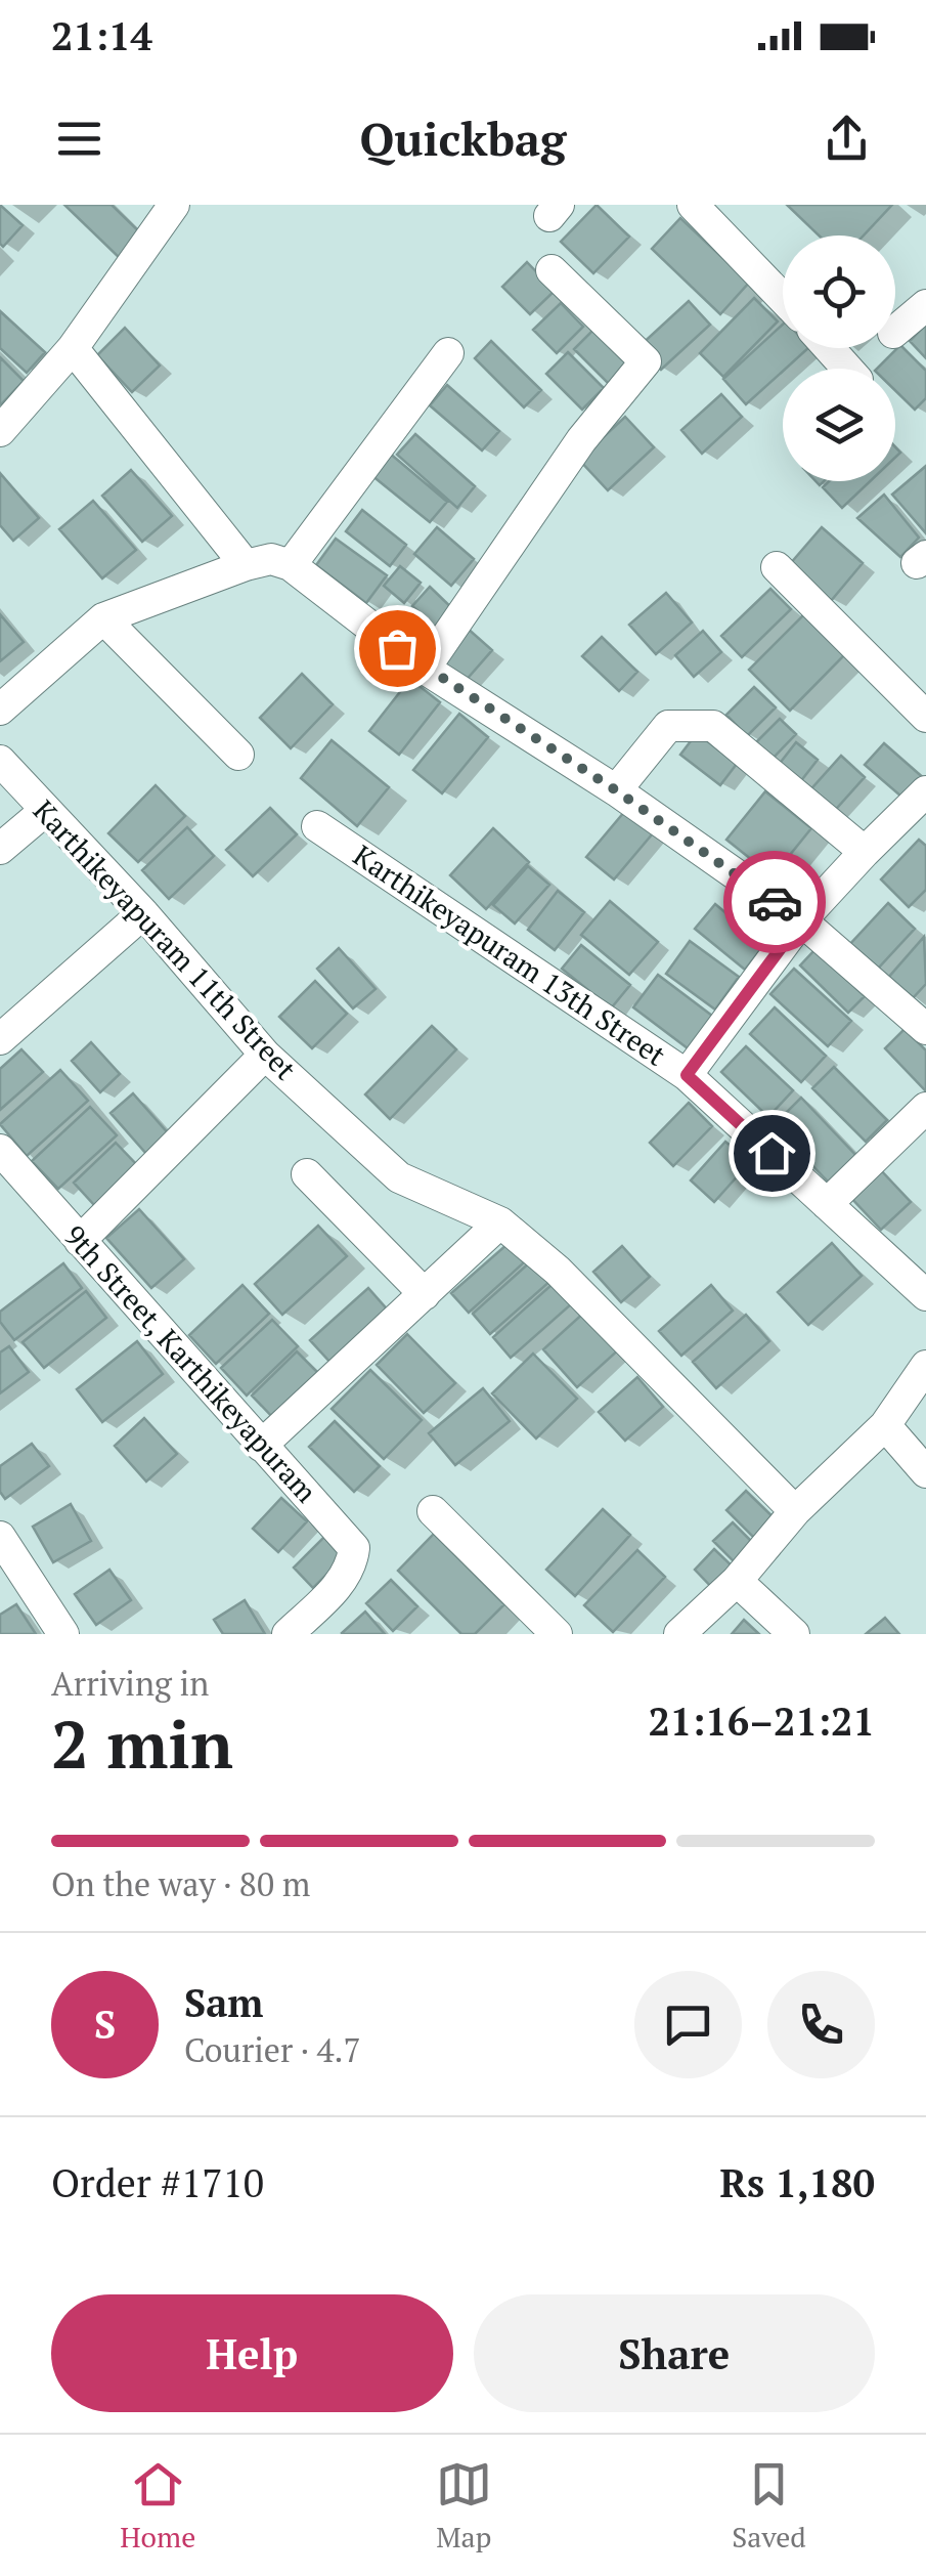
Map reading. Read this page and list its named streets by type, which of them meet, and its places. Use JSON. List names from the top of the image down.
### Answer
{
  "streets": {
    "street": ["Karthikeyapuram 11th Street", "Karthikeyapuram 13th Street", "9th Street, Karthikeyapuram"]
  },
  "page": {
    "status": "21:14",
    "header": "Quickbag",
    "heading": ["2 min", "Arriving in", "21:16–21:21"],
    "panel": [
      "Sam",
      "Courier · 4.7",
      "Order #1710",
      "Rs 1,180"
    ],
    "bar": "On the way · 80 m",
    "round": "S",
    "buttons": ["Help", "Share"],
    "tabs": ["Home", "Map", "Saved"]
  }
}
